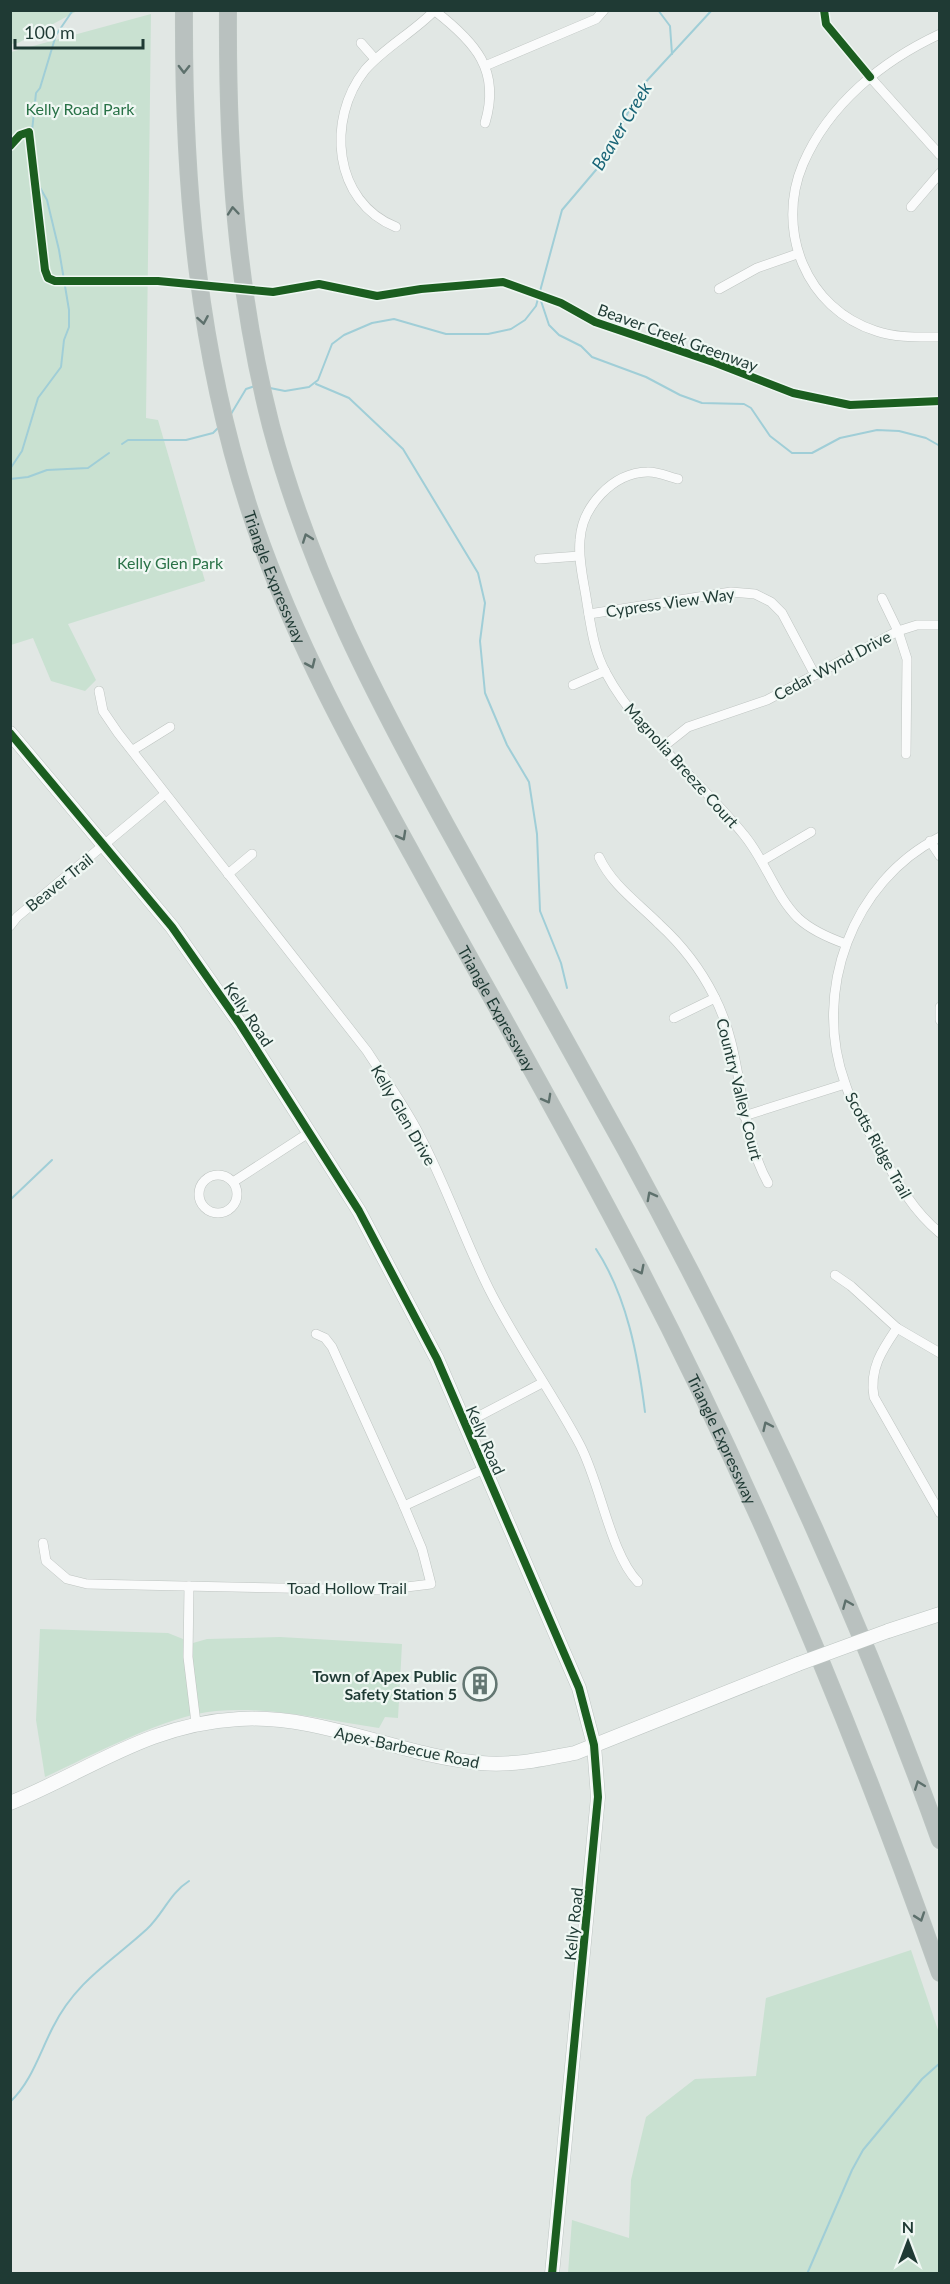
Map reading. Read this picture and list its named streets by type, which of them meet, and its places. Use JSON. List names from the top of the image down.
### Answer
{
  "streets": {
    "highway": ["Triangle Expressway"],
    "street": [
      "Cypress View Way",
      "Cedar Wynd Drive",
      "Magnolia Breeze Court",
      "Beaver Trail",
      "Kelly Road",
      "Country Valley Court",
      "Kelly Glen Drive",
      "Scotts Ridge Trail",
      "Toad Hollow Trail",
      "Apex-Barbecue Road"
    ],
    "cycle path": ["Beaver Creek Greenway"]
  },
  "crossings": [
    ["Cypress View Way", "Cedar Wynd Drive"],
    ["Cypress View Way", "Magnolia Breeze Court"],
    ["Cedar Wynd Drive", "Magnolia Breeze Court"],
    ["Magnolia Breeze Court", "Scotts Ridge Trail"],
    ["Beaver Trail", "Kelly Road"],
    ["Beaver Trail", "Kelly Glen Drive"],
    ["Kelly Road", "Apex-Barbecue Road"]
  ],
  "water": ["Beaver Creek"],
  "parks": ["Kelly Road Park", "Kelly Glen Park"],
  "places": {
    "building": ["Town of Apex Public Safety Station 5"]
  },
  "scale_bar": "100 m",
  "north": "top"
}
